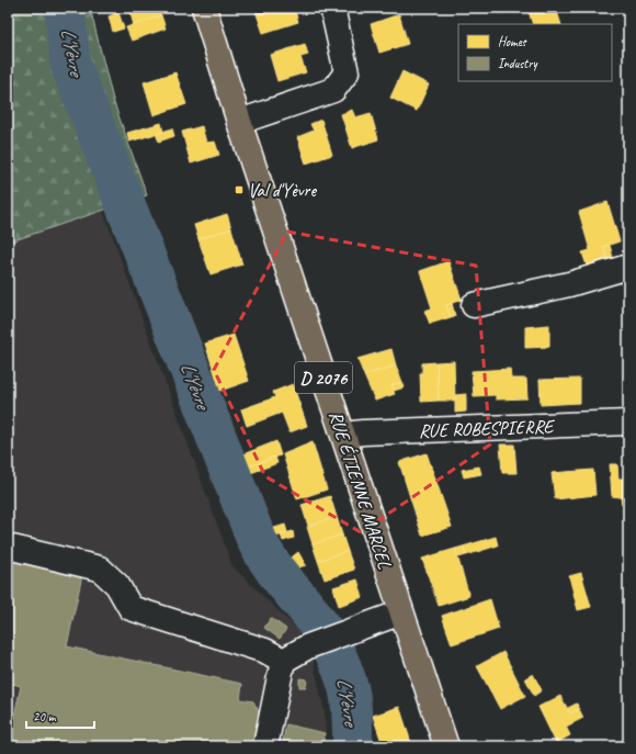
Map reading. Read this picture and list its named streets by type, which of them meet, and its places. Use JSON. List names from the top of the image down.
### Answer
{
  "streets": {
    "main road": ["D 2076", "RUE ÉTIENNE MARCEL"],
    "street": ["RUE ROBESPIERRE"]
  },
  "crossings": [
    ["RUE ROBESPIERRE", "RUE ÉTIENNE MARCEL"]
  ],
  "water": ["L'Yèvre"],
  "places": {
    "transit": ["Val d'Yèvre"]
  },
  "legend": ["Homes", "Industry"],
  "scale_bar": "20 m"
}
